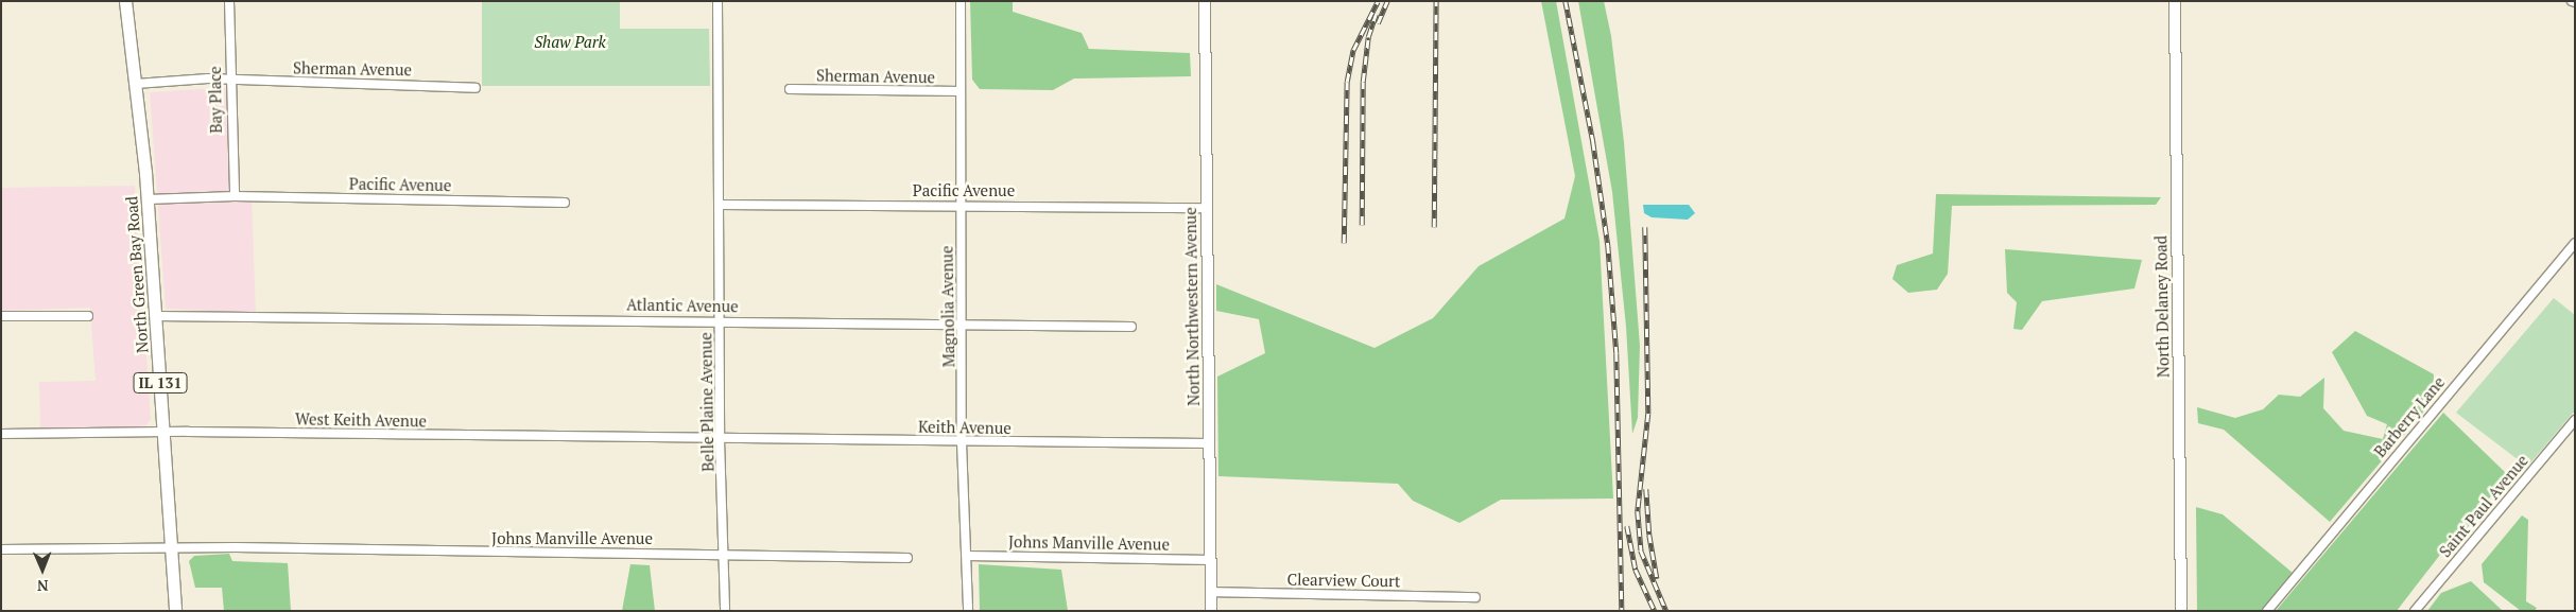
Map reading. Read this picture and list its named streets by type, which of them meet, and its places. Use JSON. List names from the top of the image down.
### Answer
{
  "streets": {
    "main road": ["North Green Bay Road", "IL 131"],
    "street": [
      "Sherman Avenue",
      "Bay Place",
      "Pacific Avenue",
      "Atlantic Avenue",
      "Magnolia Avenue",
      "North Northwestern Avenue",
      "North Delaney Road",
      "Belle Plaine Avenue",
      "Barberry Lane",
      "West Keith Avenue",
      "Keith Avenue",
      "Saint Paul Avenue",
      "Johns Manville Avenue",
      "Clearview Court"
    ]
  },
  "crossings": [
    ["Sherman Avenue", "Bay Place"],
    ["Sherman Avenue", "North Green Bay Road"],
    ["Sherman Avenue", "Magnolia Avenue"],
    ["Bay Place", "Pacific Avenue"],
    ["Pacific Avenue", "North Green Bay Road"],
    ["Pacific Avenue", "Magnolia Avenue"],
    ["Pacific Avenue", "North Northwestern Avenue"],
    ["Pacific Avenue", "Belle Plaine Avenue"],
    ["North Green Bay Road", "Atlantic Avenue"],
    ["North Green Bay Road", "West Keith Avenue"],
    ["North Green Bay Road", "Johns Manville Avenue"],
    ["Atlantic Avenue", "Magnolia Avenue"],
    ["Atlantic Avenue", "Belle Plaine Avenue"],
    ["Magnolia Avenue", "Keith Avenue"],
    ["Magnolia Avenue", "Johns Manville Avenue"],
    ["North Northwestern Avenue", "Keith Avenue"],
    ["North Northwestern Avenue", "Johns Manville Avenue"],
    ["North Northwestern Avenue", "Clearview Court"],
    ["Belle Plaine Avenue", "West Keith Avenue"],
    ["Belle Plaine Avenue", "Keith Avenue"],
    ["Belle Plaine Avenue", "Johns Manville Avenue"],
    ["West Keith Avenue", "Keith Avenue"]
  ],
  "parks": ["Shaw Park"],
  "north": "bottom"
}
